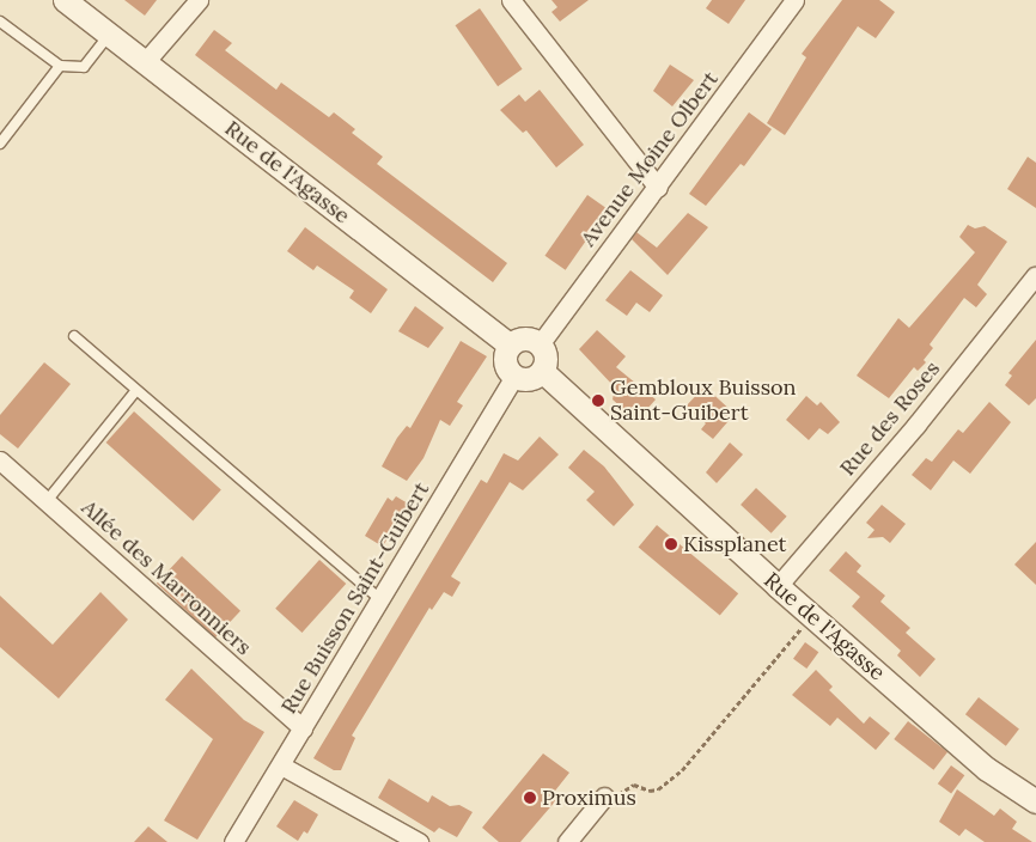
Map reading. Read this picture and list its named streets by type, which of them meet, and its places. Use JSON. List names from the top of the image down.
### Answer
{
  "streets": {
    "street": [
      "Avenue Moine Olbert",
      "Rue de l'Agasse",
      "Rue des Roses",
      "Allée des Marronniers",
      "Rue Buisson Saint-Guibert"
    ]
  },
  "crossings": [
    ["Avenue Moine Olbert", "Rue de l'Agasse"],
    ["Avenue Moine Olbert", "Rue Buisson Saint-Guibert"],
    ["Rue de l'Agasse", "Rue des Roses"],
    ["Rue de l'Agasse", "Rue Buisson Saint-Guibert"],
    ["Allée des Marronniers", "Rue Buisson Saint-Guibert"]
  ],
  "places": ["Gembloux Buisson Saint-Guibert", "Kissplanet", "Proximus"]
}
